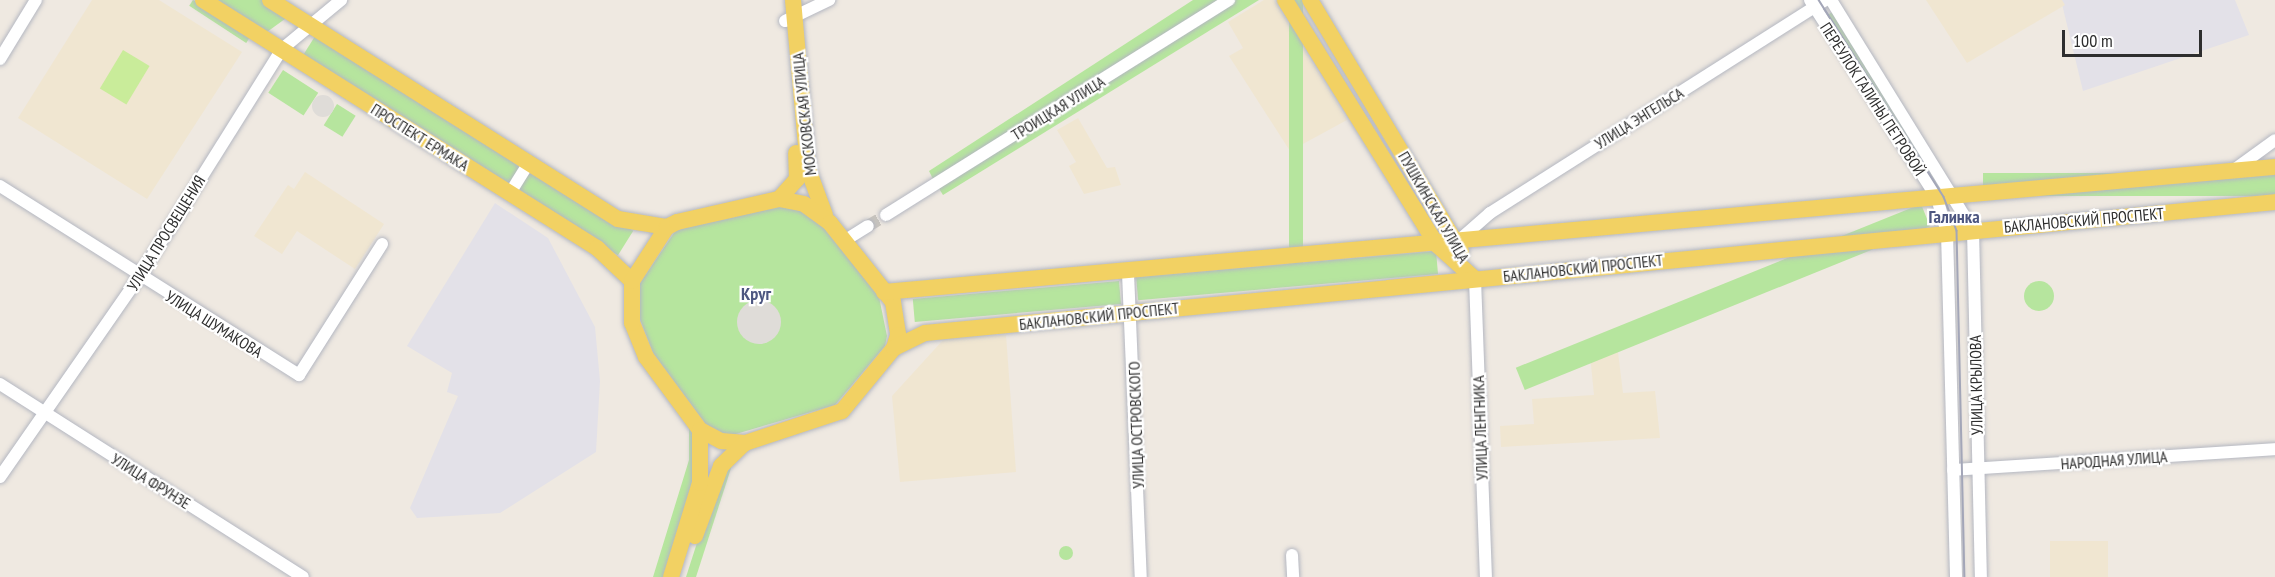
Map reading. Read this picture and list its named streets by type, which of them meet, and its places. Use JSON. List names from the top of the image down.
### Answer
{
  "streets": {
    "main road": [
      "МОСКОВСКАЯ УЛИЦА",
      "ПРОСПЕКТ ЕРМАКА",
      "ПУШКИНСКАЯ УЛИЦА",
      "БАКЛАНОВСКИЙ ПРОСПЕКТ"
    ],
    "street": [
      "ПЕРЕУЛОК ГАЛИНЫ ПЕТРОВОЙ",
      "ТРОИЦКАЯ УЛИЦА",
      "УЛИЦА ЭНГЕЛЬСА",
      "УЛИЦА ПРОСВЕЩЕНИЯ",
      "УЛИЦА ШУМАКОВА",
      "УЛИЦА КРЫЛОВА",
      "УЛИЦА ОСТРОВСКОГО",
      "УЛИЦА ЛЕНГНИКА",
      "НАРОДНАЯ УЛИЦА",
      "УЛИЦА ФРУНЗЕ"
    ]
  },
  "crossings": [
    ["ПЕРЕУЛОК ГАЛИНЫ ПЕТРОВОЙ", "УЛИЦА ЭНГЕЛЬСА"],
    ["ПЕРЕУЛОК ГАЛИНЫ ПЕТРОВОЙ", "УЛИЦА КРЫЛОВА"],
    ["УЛИЦА ЭНГЕЛЬСА", "ПУШКИНСКАЯ УЛИЦА"],
    ["ПРОСПЕКТ ЕРМАКА", "УЛИЦА ПРОСВЕЩЕНИЯ"],
    ["ПУШКИНСКАЯ УЛИЦА", "БАКЛАНОВСКИЙ ПРОСПЕКТ"],
    ["ПУШКИНСКАЯ УЛИЦА", "УЛИЦА ЛЕНГНИКА"],
    ["БАКЛАНОВСКИЙ ПРОСПЕКТ", "УЛИЦА КРЫЛОВА"],
    ["БАКЛАНОВСКИЙ ПРОСПЕКТ", "УЛИЦА ОСТРОВСКОГО"],
    ["БАКЛАНОВСКИЙ ПРОСПЕКТ", "УЛИЦА ЛЕНГНИКА"],
    ["УЛИЦА ПРОСВЕЩЕНИЯ", "УЛИЦА ШУМАКОВА"],
    ["УЛИЦА ПРОСВЕЩЕНИЯ", "УЛИЦА ФРУНЗЕ"],
    ["УЛИЦА КРЫЛОВА", "НАРОДНАЯ УЛИЦА"]
  ],
  "districts": ["Галинка", "Круг"],
  "scale_bar": "100 m"
}
